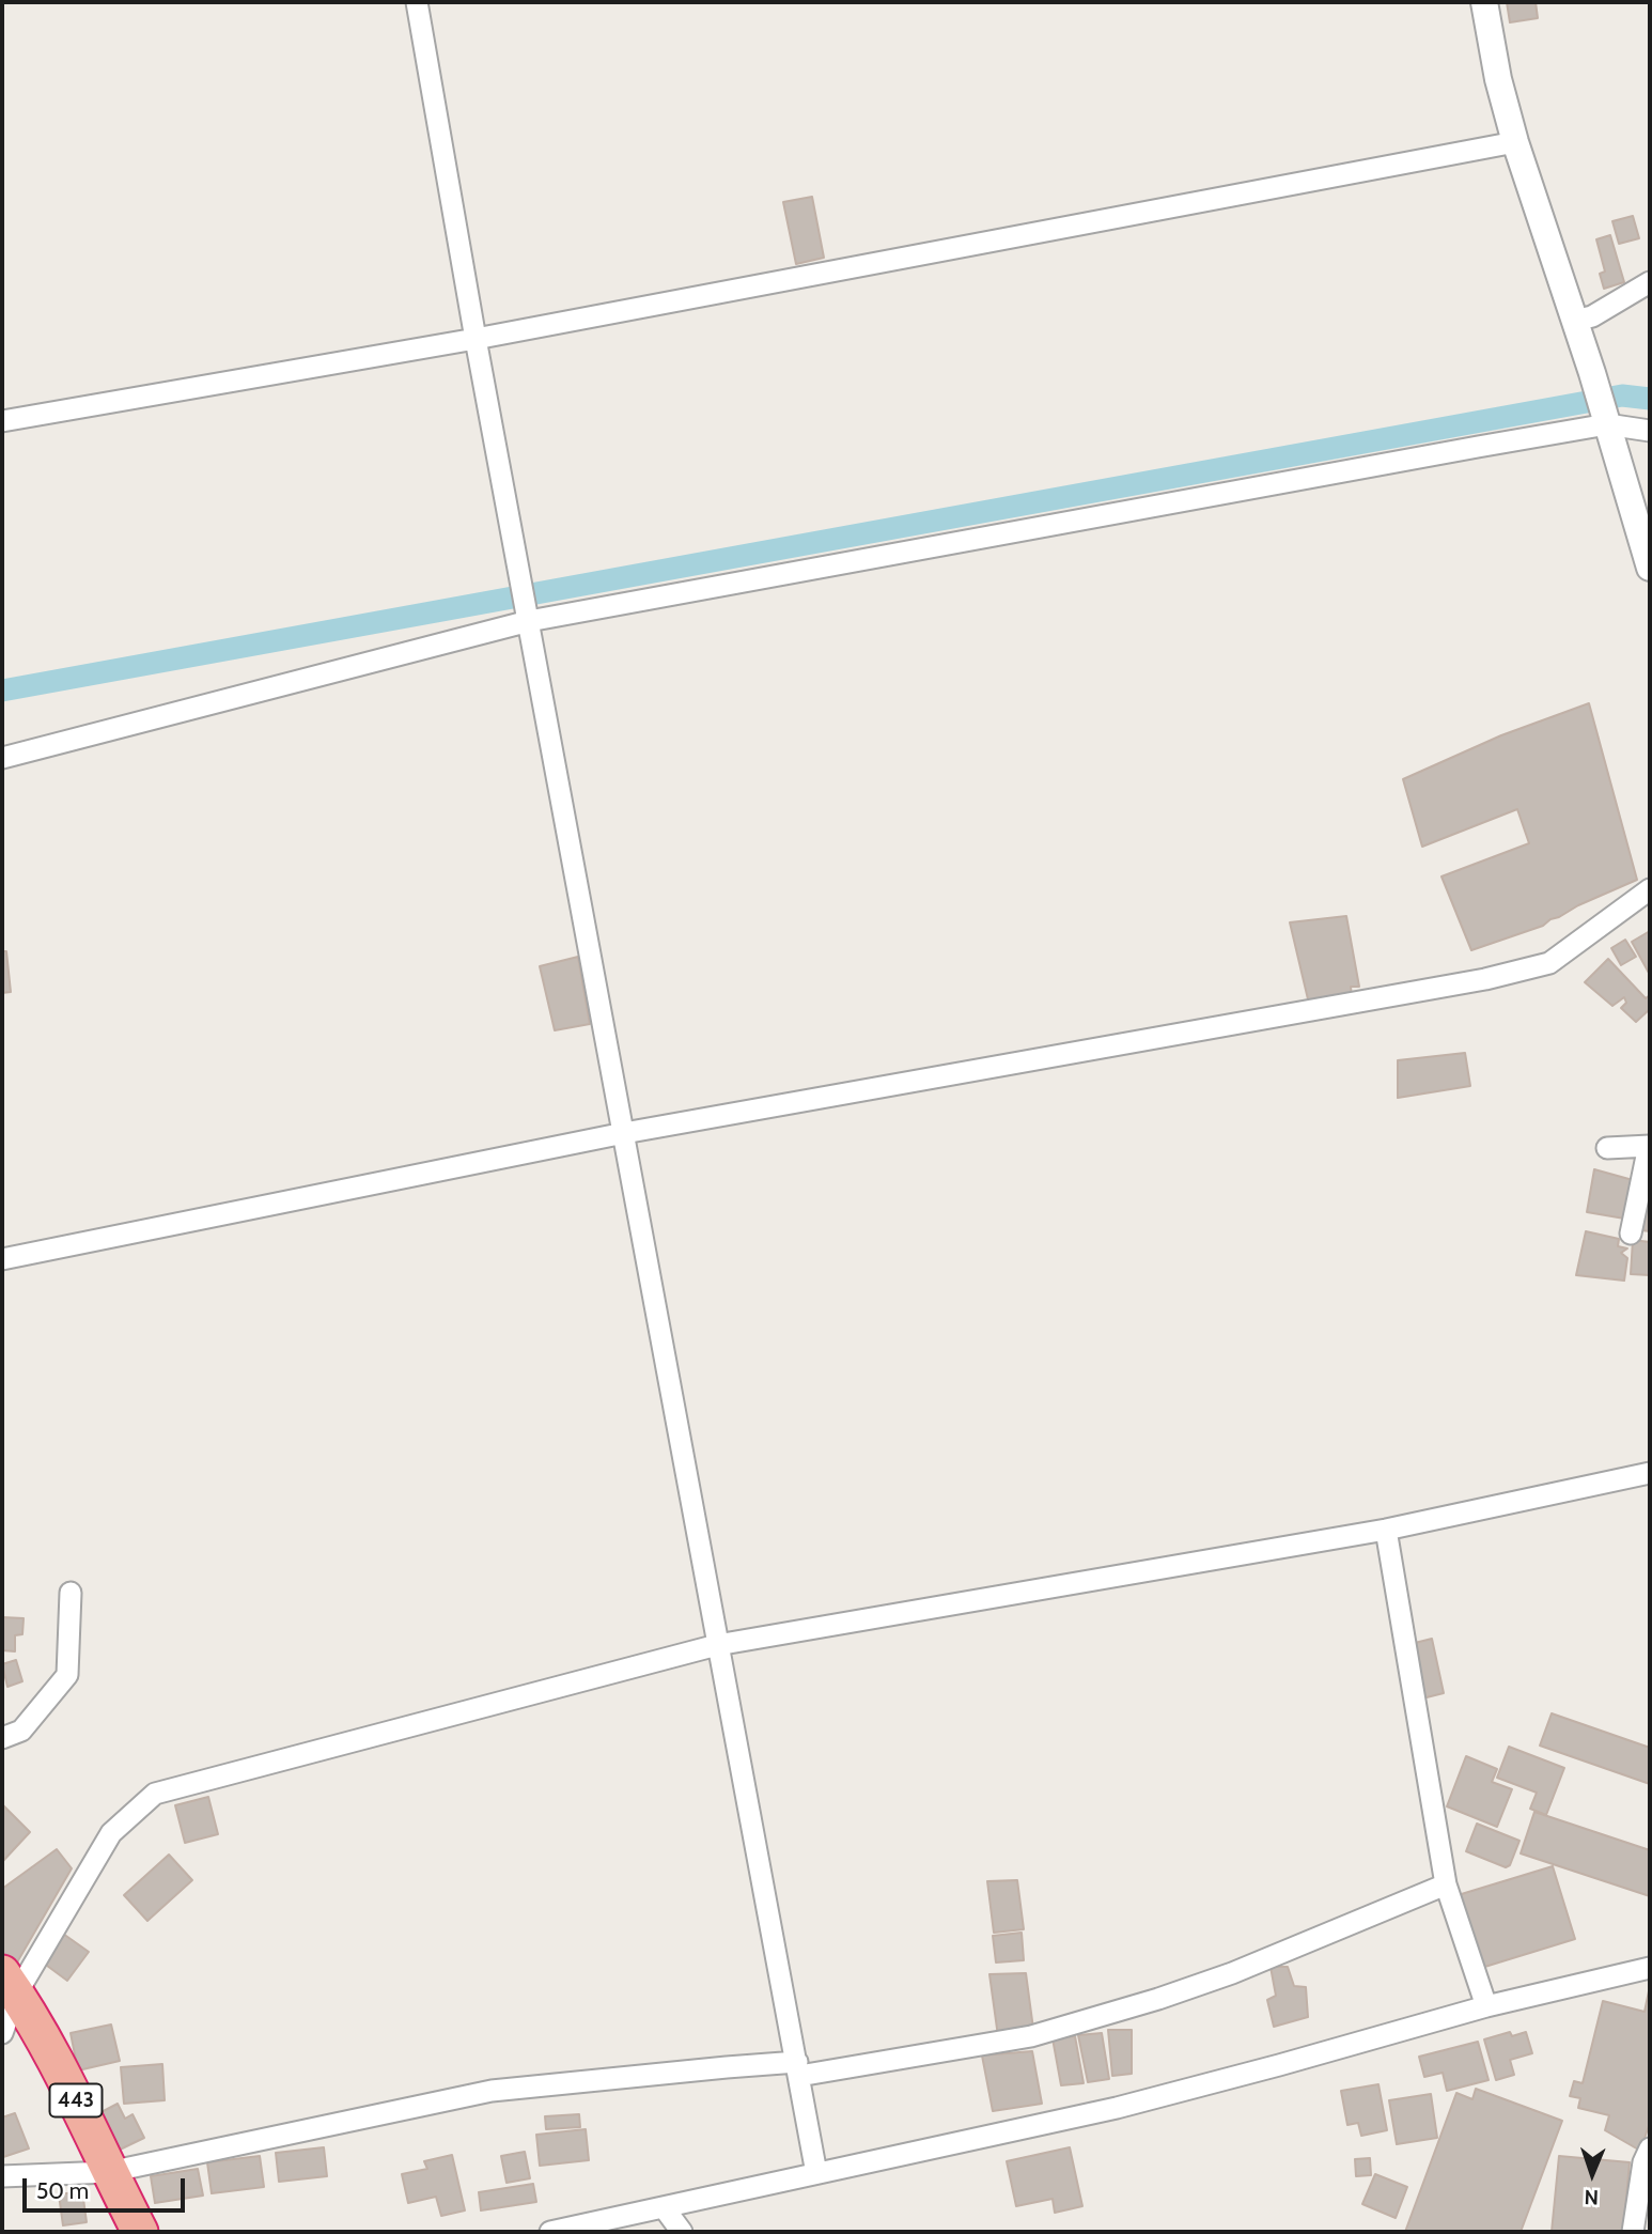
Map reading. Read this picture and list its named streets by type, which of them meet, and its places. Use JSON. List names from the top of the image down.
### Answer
{
  "streets": {
    "highway": ["443"]
  },
  "scale_bar": "50 m",
  "north": "bottom"
}
